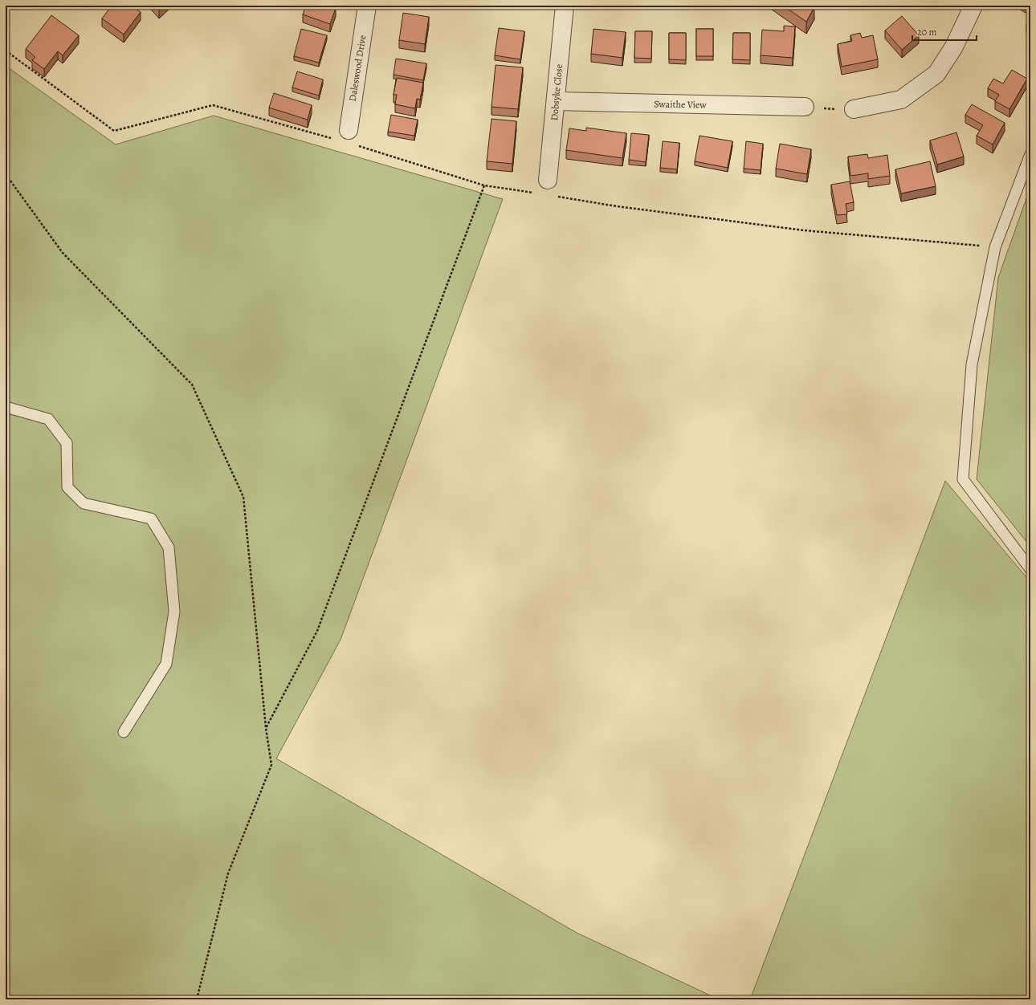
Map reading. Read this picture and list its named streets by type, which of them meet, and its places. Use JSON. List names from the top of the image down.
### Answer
{
  "streets": {
    "street": ["Daleswood Drive", "Dobsyke Close", "Swaithe View"]
  },
  "crossings": [
    ["Dobsyke Close", "Swaithe View"]
  ],
  "scale_bar": "20 m"
}
